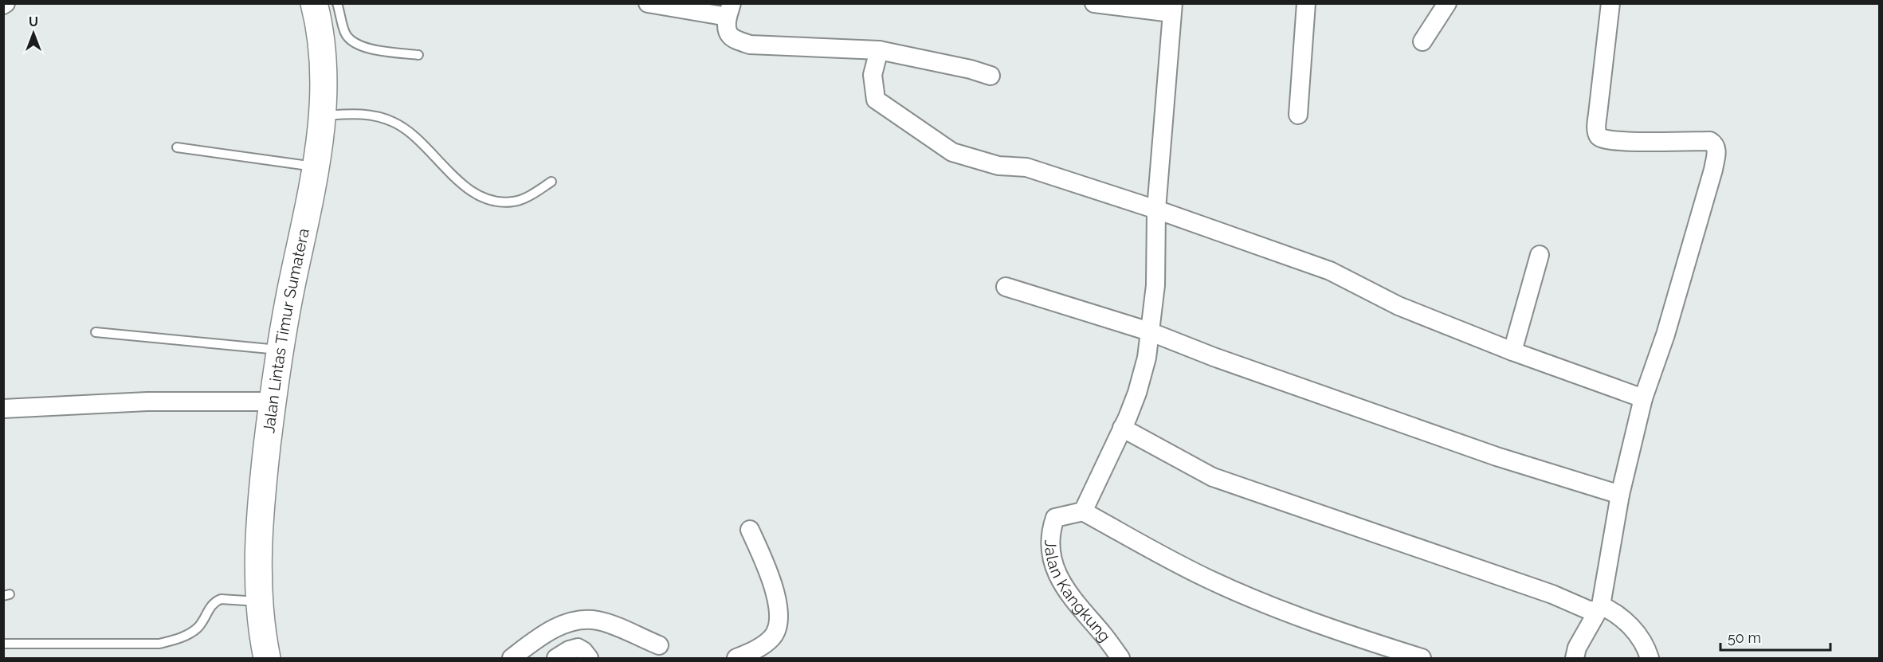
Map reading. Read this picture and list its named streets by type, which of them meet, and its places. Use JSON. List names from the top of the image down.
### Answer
{
  "streets": {
    "highway": ["Jalan Lintas Timur Sumatera"],
    "street": ["Jalan Kangkung"]
  },
  "scale_bar": "50 m",
  "north": "top"
}
